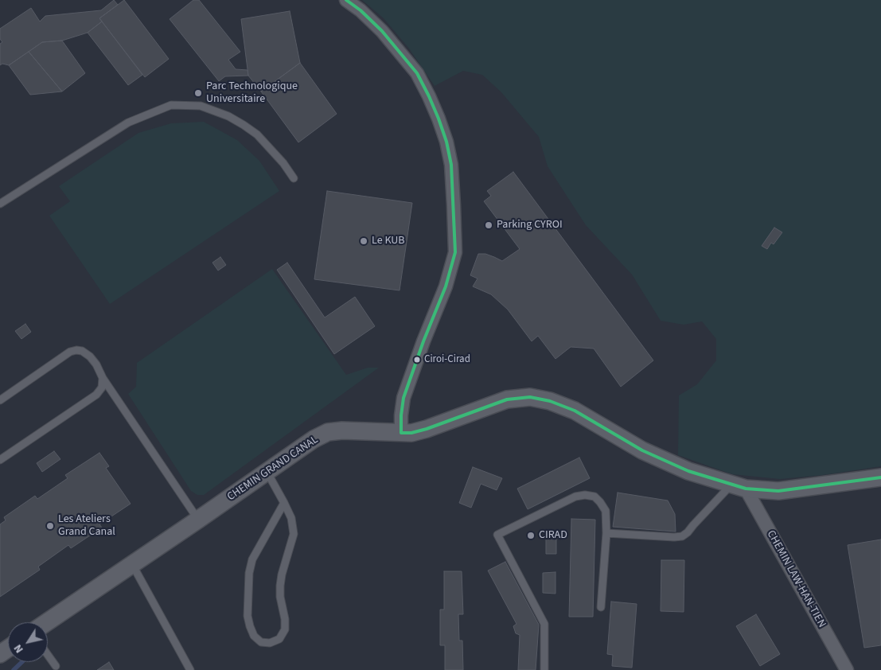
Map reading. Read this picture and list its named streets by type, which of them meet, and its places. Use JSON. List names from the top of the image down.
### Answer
{
  "streets": {
    "street": ["CHEMIN GRAND CANAL", "CHEMIN LAW-HAN-TIEN"]
  },
  "crossings": [
    ["CHEMIN GRAND CANAL", "CHEMIN LAW-HAN-TIEN"]
  ],
  "places": [
    "Parc Technologique Universitaire",
    "Parking CYROI",
    "Le KUB",
    "Ciroi-Cirad",
    "Les Ateliers Grand Canal",
    "CIRAD"
  ],
  "north": "bottom left"
}
